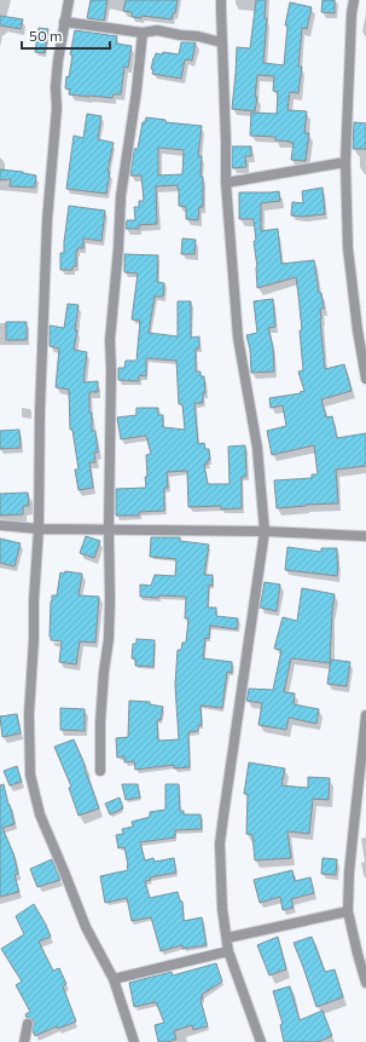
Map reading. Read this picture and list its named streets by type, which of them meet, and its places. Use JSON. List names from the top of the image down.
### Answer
{
  "scale_bar": "50 m"
}
